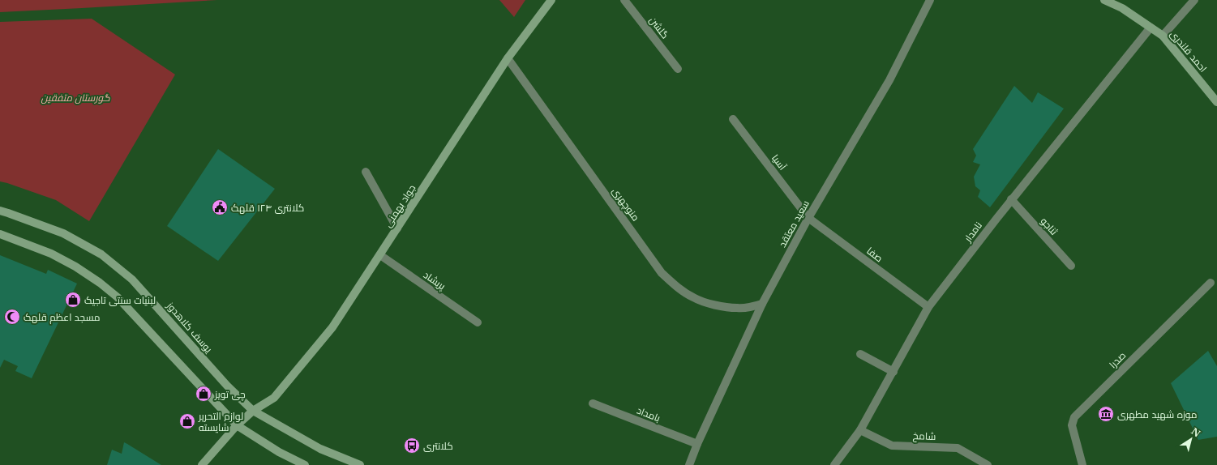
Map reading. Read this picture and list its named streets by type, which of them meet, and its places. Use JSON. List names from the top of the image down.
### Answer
{
  "streets": {
    "main road": ["احمد قلندری", "جواد بهمنی", "یوسف کلاهدوز"],
    "street": [
      "گلشن",
      "آسیا",
      "منوچهری",
      "سعید معتقد",
      "ثناجو",
      "نامدار",
      "صفا",
      "پریشاد",
      "صدرا",
      "بامداد",
      "شامخ"
    ]
  },
  "crossings": [
    ["احمد قلندری", "نامدار"],
    ["آسیا", "سعید معتقد"],
    ["آسیا", "صفا"],
    ["منوچهری", "جواد بهمنی"],
    ["منوچهری", "سعید معتقد"],
    ["جواد بهمنی", "پریشاد"],
    ["جواد بهمنی", "یوسف کلاهدوز"],
    ["سعید معتقد", "صفا"],
    ["سعید معتقد", "بامداد"],
    ["ثناجو", "نامدار"],
    ["نامدار", "صفا"],
    ["نامدار", "شامخ"]
  ],
  "parks": ["گورستان متفقین"],
  "places": {
    "public building": ["کلانتری ۱۲۴ قلهک"],
    "shop": ["لبنیات سنتی تاجیک", "چی تویز", "لوازم التحریر شایسته"],
    "mosque": ["مسجد اعظم قلهک"],
    "museum": ["موزه شهید مطهری"],
    "bus stop": ["کلانتری"]
  },
  "north": "top right"
}
